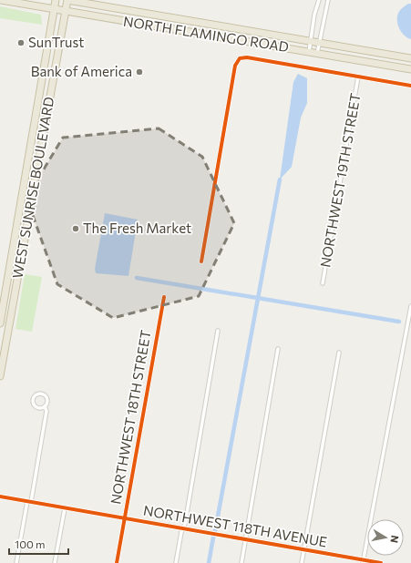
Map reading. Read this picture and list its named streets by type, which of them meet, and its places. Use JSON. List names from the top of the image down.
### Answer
{
  "streets": {
    "highway": ["NORTH FLAMINGO ROAD", "WEST SUNRISE BOULEVARD"],
    "street": ["NORTHWEST 19TH STREET", "NORTHWEST 18TH STREET", "NORTHWEST 118TH AVENUE"]
  },
  "crossings": [
    ["NORTH FLAMINGO ROAD", "WEST SUNRISE BOULEVARD"],
    ["NORTHWEST 18TH STREET", "NORTHWEST 118TH AVENUE"]
  ],
  "places": ["SunTrust", "Bank of America", "The Fresh Market"],
  "scale_bar": "100 m",
  "north": "right"
}
